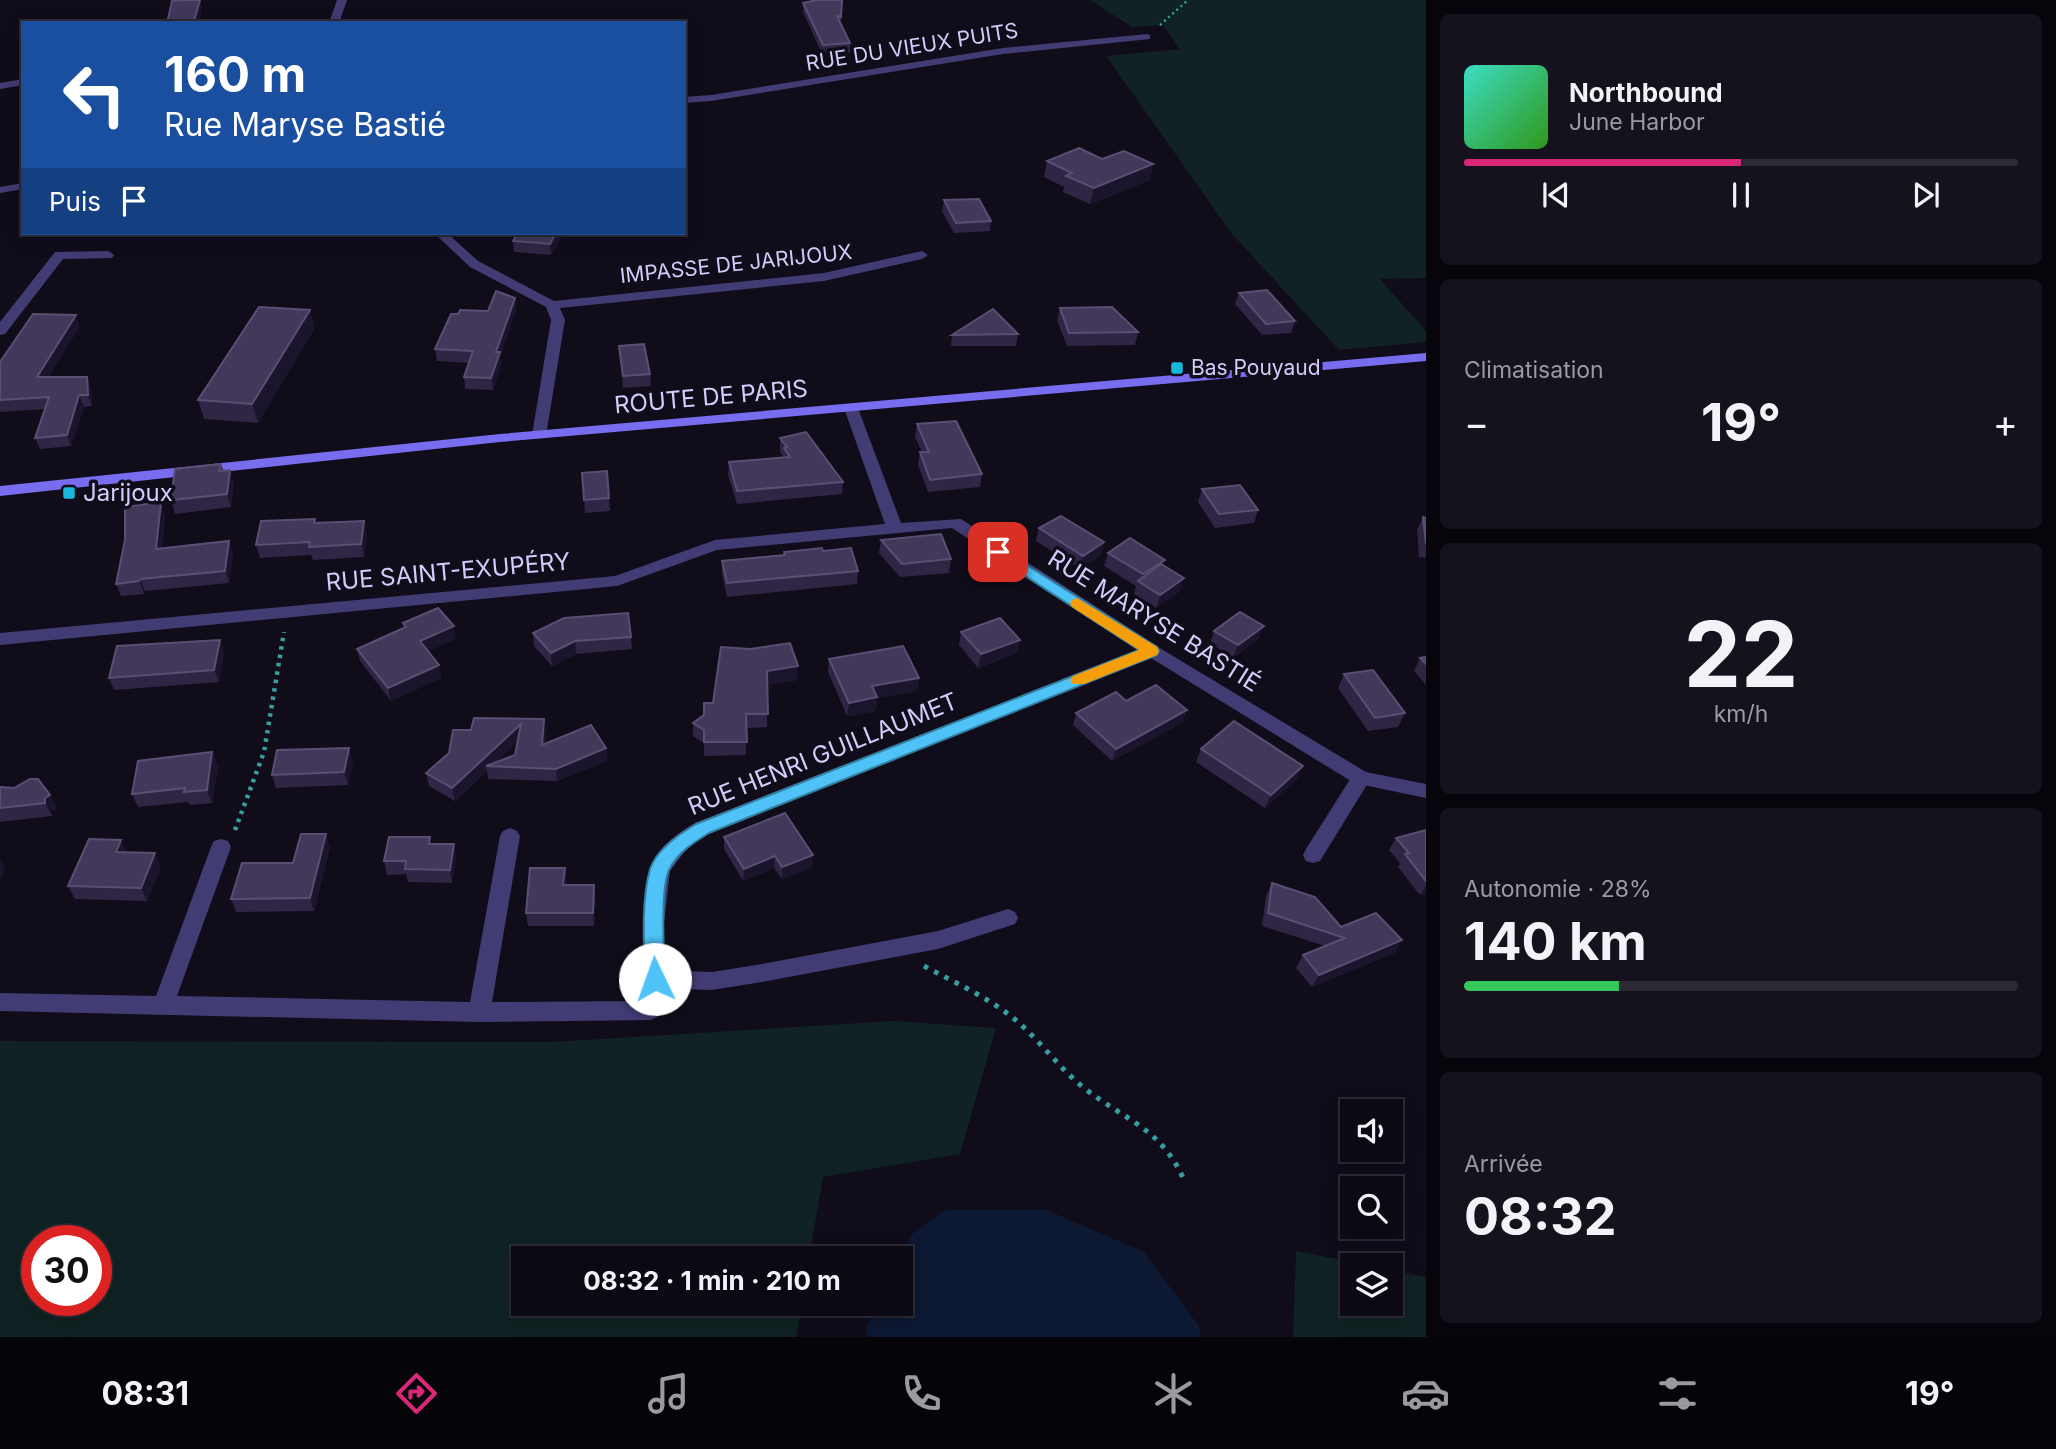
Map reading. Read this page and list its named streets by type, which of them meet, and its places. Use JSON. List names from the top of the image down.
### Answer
{
  "streets": {
    "main road": ["ROUTE DE PARIS"],
    "street": [
      "RUE DU VIEUX PUITS",
      "IMPASSE DE JARIJOUX",
      "RUE SAINT-EXUPÉRY",
      "RUE MARYSE BASTIÉ",
      "RUE HENRI GUILLAUMET"
    ]
  },
  "crossings": [
    ["RUE SAINT-EXUPÉRY", "RUE MARYSE BASTIÉ"],
    ["RUE MARYSE BASTIÉ", "RUE HENRI GUILLAUMET"]
  ],
  "places": {
    "transit": ["Bas Pouyaud", "Jarijoux"]
  },
  "page": {
    "turn": ["160 m", "Rue Maryse Bastié"],
    "song": ["Northbound", "June Harbor"],
    "then": "Puis",
    "tile": [
      "Climatisation",
      ["22", "km/h"],
      ["Autonomie · 28%", "140 km"],
      ["Arrivée", "08:32"]
    ],
    "heat": ["−", "19°", "+"],
    "limit": "30",
    "trip": "08:32 · 1 min · 210 m",
    "tabs": ["08:31", "19°"]
  }
}
